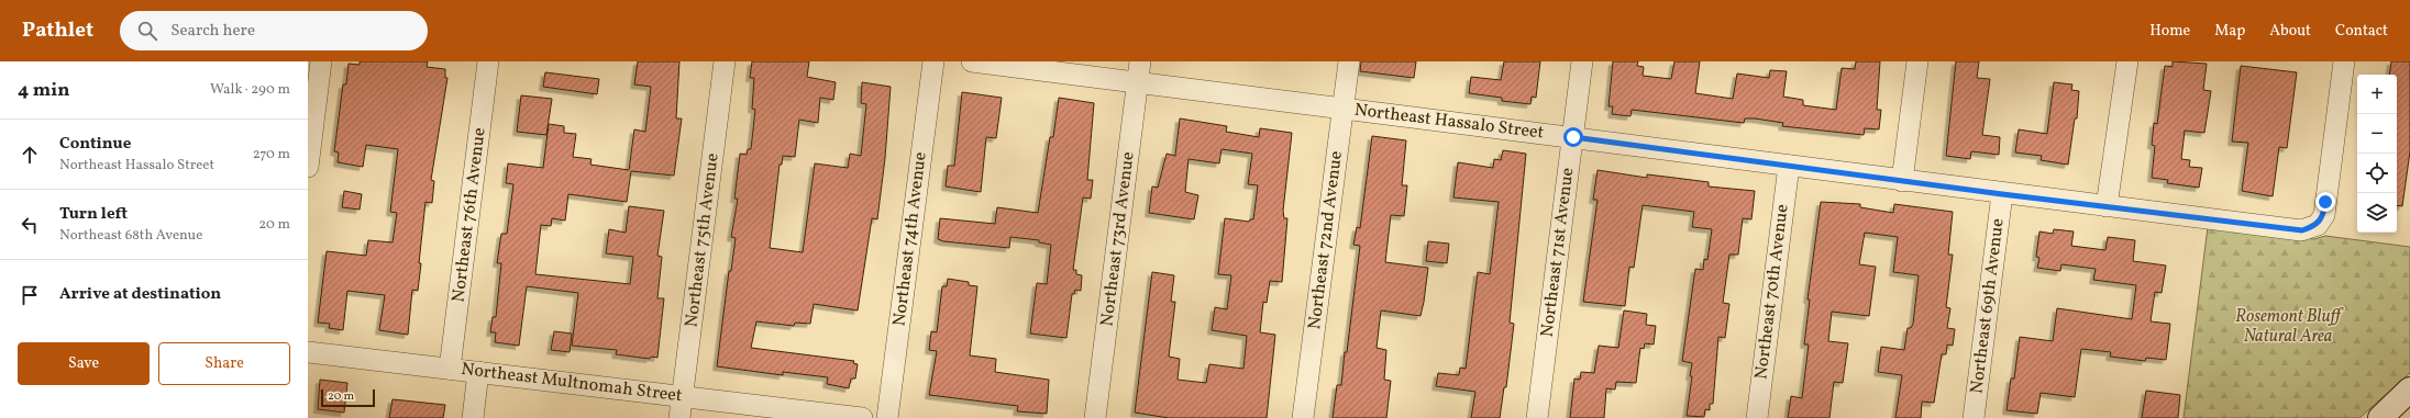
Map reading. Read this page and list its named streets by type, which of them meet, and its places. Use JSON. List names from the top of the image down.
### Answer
{
  "streets": {
    "street": [
      "Northeast Hassalo Street",
      "Northeast 76th Avenue",
      "Northeast 74th Avenue",
      "Northeast 73rd Avenue",
      "Northeast 75th Avenue",
      "Northeast 72nd Avenue",
      "Northeast 71st Avenue",
      "Northeast 70th Avenue",
      "Northeast 69th Avenue",
      "Northeast Multnomah Street"
    ]
  },
  "crossings": [
    ["Northeast Hassalo Street", "Northeast 73rd Avenue"],
    ["Northeast Hassalo Street", "Northeast 72nd Avenue"],
    ["Northeast Hassalo Street", "Northeast 71st Avenue"],
    ["Northeast Hassalo Street", "Northeast 70th Avenue"],
    ["Northeast Hassalo Street", "Northeast 69th Avenue"],
    ["Northeast 76th Avenue", "Northeast Multnomah Street"],
    ["Northeast 75th Avenue", "Northeast Multnomah Street"]
  ],
  "parks": ["Rosemont Bluff Natural Area"],
  "scale_bar": "20 m",
  "page": {
    "header": "Pathlet",
    "search": "Search here",
    "nav": [
      "Home",
      "Map",
      "About",
      "Contact"
    ],
    "heading": ["4 min", "Walk · 290 m"],
    "map_buttons": ["+", "−"],
    "list": [
      ["Continue", "Northeast Hassalo Street", "270 m"],
      ["Turn left", "Northeast 68th Avenue", "20 m"],
      "Arrive at destination"
    ],
    "buttons": ["Save", "Share"],
    "scale": "20 m"
  }
}
